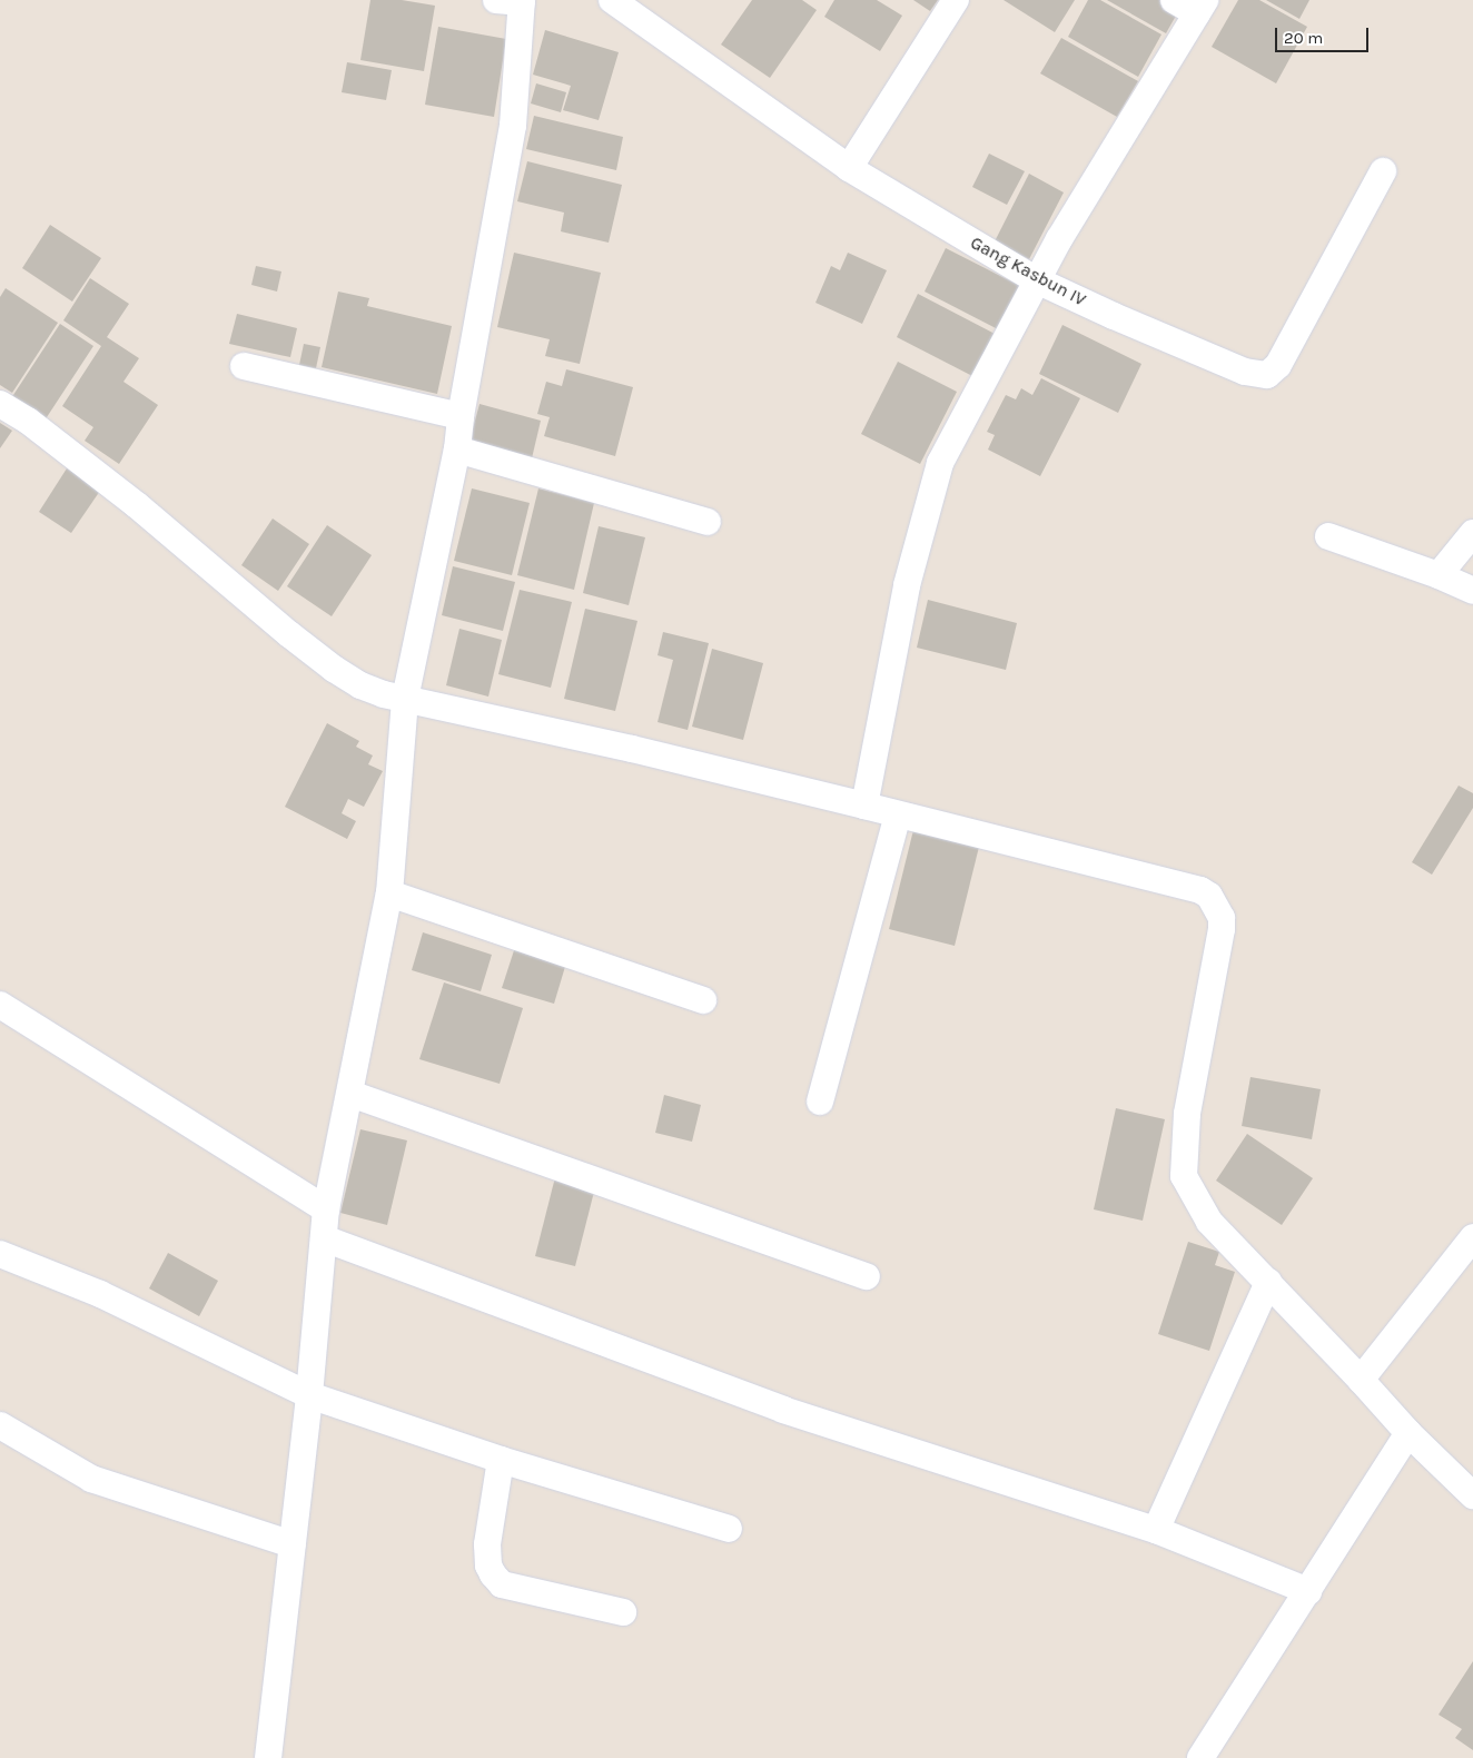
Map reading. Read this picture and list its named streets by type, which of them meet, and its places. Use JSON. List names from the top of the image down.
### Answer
{
  "streets": {
    "street": ["Gang Kasbun IV"]
  },
  "scale_bar": "20 m"
}
